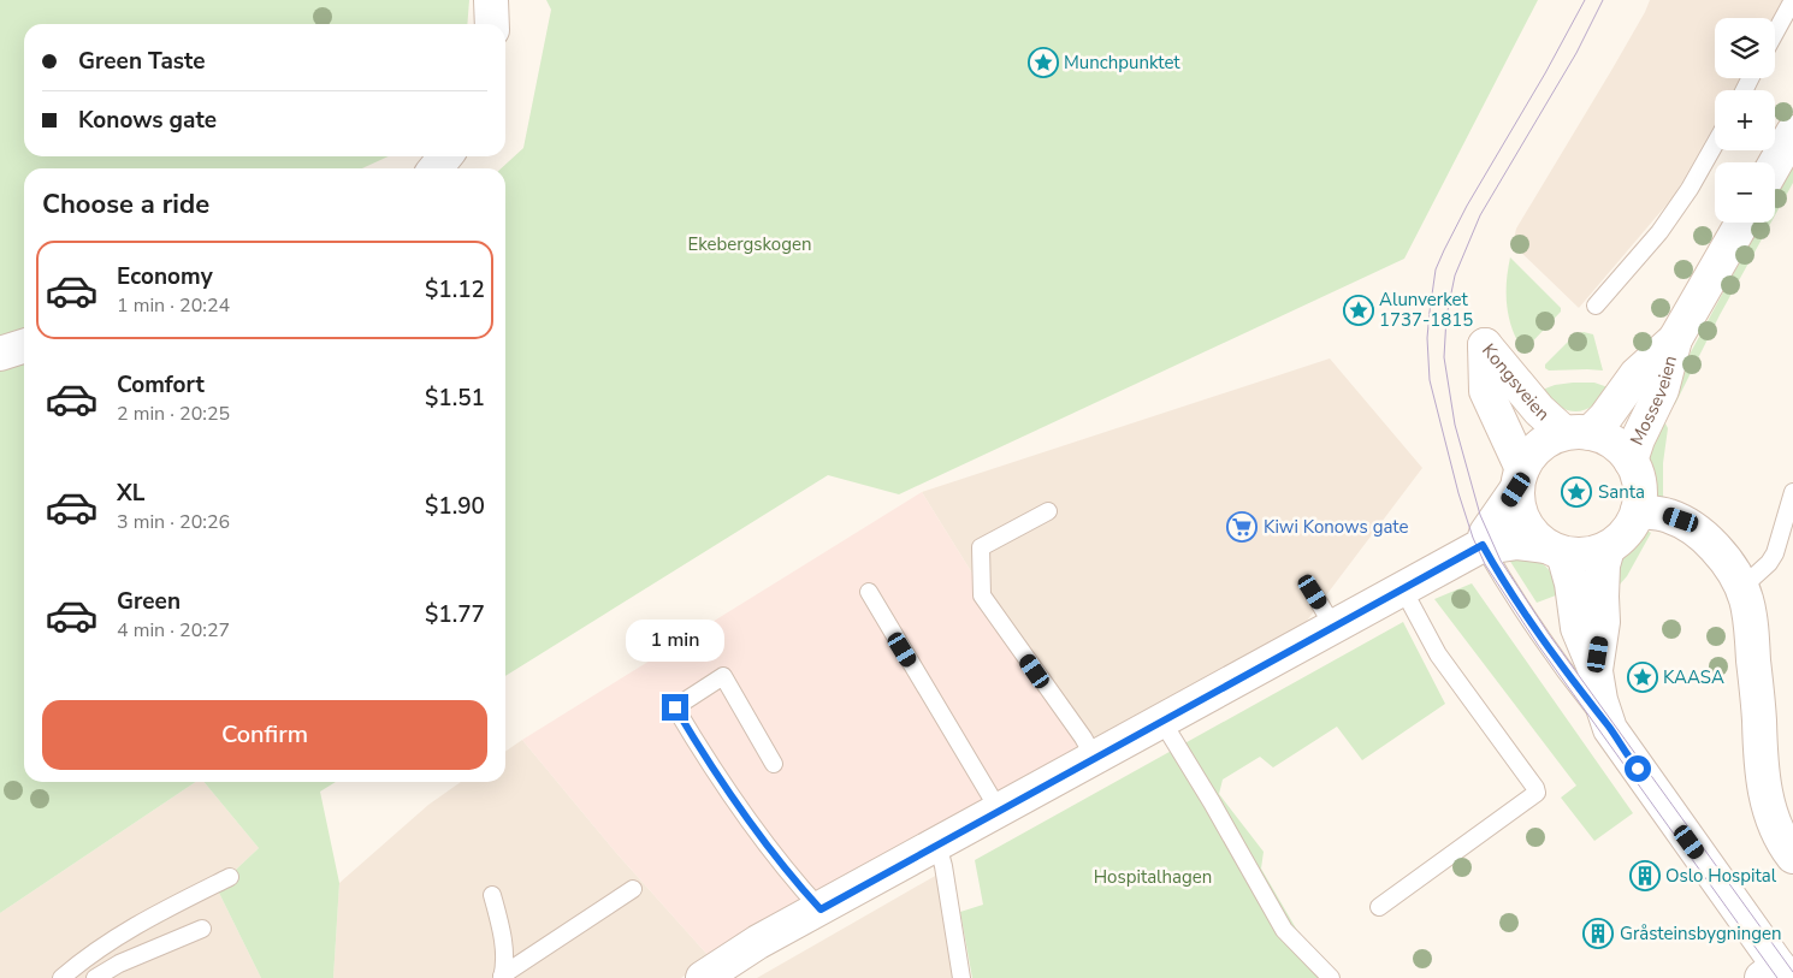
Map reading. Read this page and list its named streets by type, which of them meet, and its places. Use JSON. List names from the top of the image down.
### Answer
{
  "streets": {
    "street": ["Kongsveien", "Mosseveien"]
  },
  "crossings": [
    ["Kongsveien", "Mosseveien"]
  ],
  "parks": ["Ekebergskogen", "Hospitalhagen"],
  "places": {
    "place": [
      "Munchpunktet",
      "Alunverket 1737-1815",
      "Santa",
      "KAASA"
    ],
    "supermarket": ["Kiwi Konows gate"],
    "building": ["Oslo Hospital", "Gråsteinsbygningen"]
  },
  "page": {
    "map_buttons": ["+", "−"],
    "banner": ["Green Taste", "Konows gate"],
    "heading": "Choose a ride",
    "list": [
      {
        "name": "Economy",
        "note": "1 min · 20:24",
        "value": "$1.12"
      },
      {
        "name": "Comfort",
        "note": "2 min · 20:25",
        "value": "$1.51"
      },
      {
        "name": "XL",
        "note": "3 min · 20:26",
        "value": "$1.90"
      },
      {
        "name": "Green",
        "note": "4 min · 20:27",
        "value": "$1.77"
      }
    ],
    "bubble": "1 min",
    "buttons": "Confirm"
  }
}
